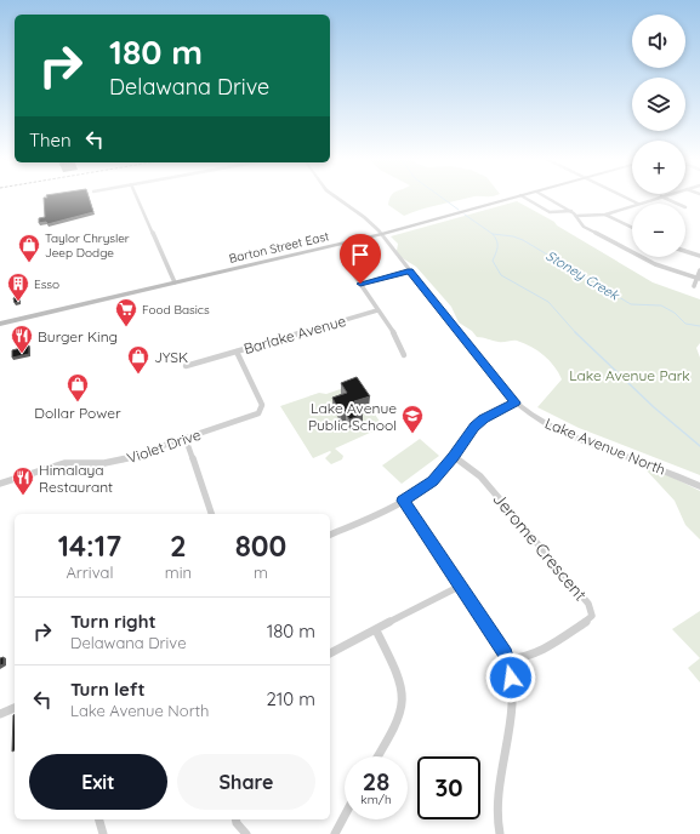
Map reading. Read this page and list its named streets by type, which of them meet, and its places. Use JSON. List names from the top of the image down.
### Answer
{
  "streets": {
    "main road": ["Barton Street East"],
    "street": [
      "Barlake Avenue",
      "Violet Drive",
      "Lake Avenue North",
      "Jerome Crescent"
    ]
  },
  "crossings": [
    ["Barton Street East", "Lake Avenue North"],
    ["Barlake Avenue", "Violet Drive"]
  ],
  "water": ["Stoney Creek"],
  "parks": ["Lake Avenue Park"],
  "places": {
    "shop": ["Taylor Chrysler Jeep Dodge", "JYSK", "Dollar Power"],
    "building": ["Esso"],
    "supermarket": ["Food Basics"],
    "restaurant": ["Burger King", "Himalaya Restaurant"],
    "school or university": ["Lake Avenue Public School"]
  },
  "page": {
    "map_buttons": ["+", "−"],
    "turn": ["180 m", "Delawana Drive"],
    "then": "Then",
    "eta": [
      "14:17",
      "Arrival",
      "2",
      "min",
      "800",
      "m"
    ],
    "list": [
      {
        "name": "Turn right",
        "note": "Delawana Drive",
        "value": "180 m"
      },
      {
        "name": "Turn left",
        "note": "Lake Avenue North",
        "value": "210 m"
      }
    ],
    "buttons": ["Exit", "Share"],
    "speed": "28 km/h",
    "limit": "30"
  }
}
